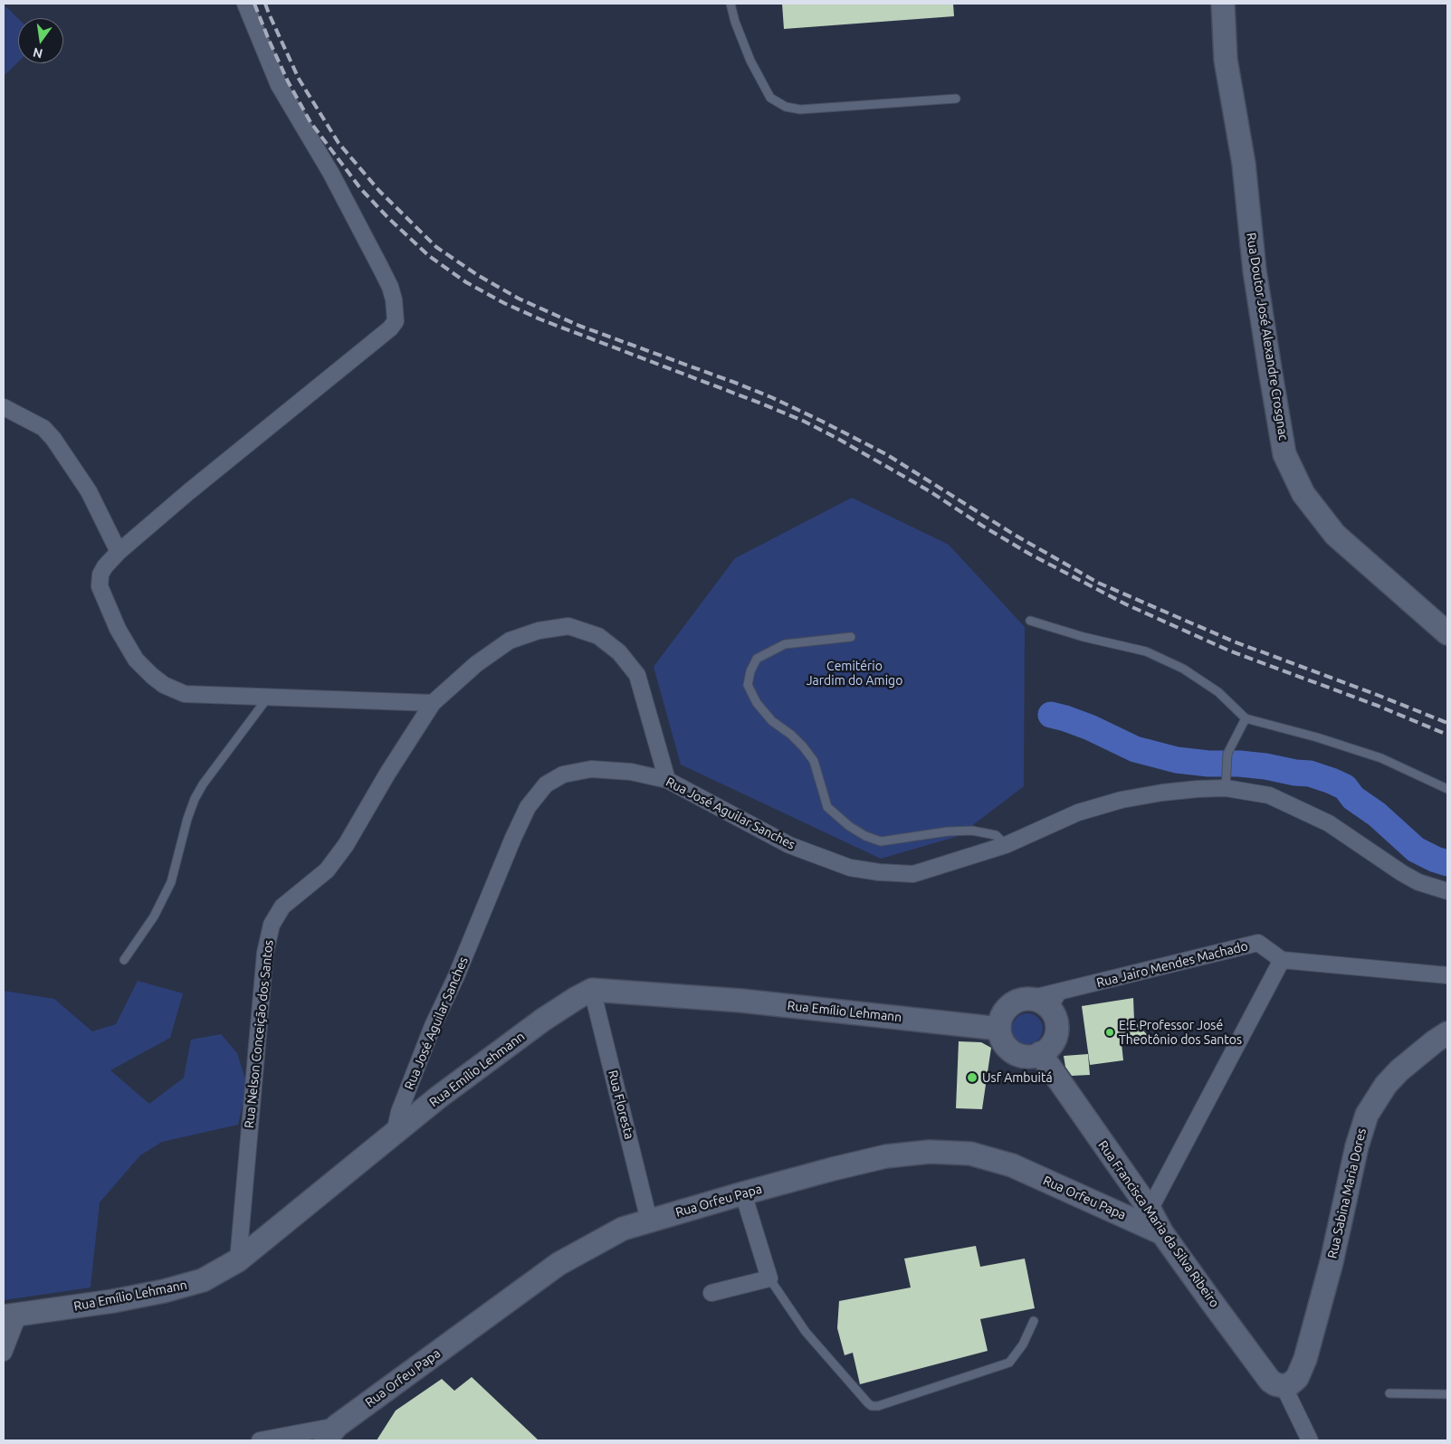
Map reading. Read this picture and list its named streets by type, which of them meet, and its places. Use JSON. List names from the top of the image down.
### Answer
{
  "streets": {
    "main road": [
      "Rua Doutor José Alexandre Crosgnac",
      "Rua Emílio Lehmann",
      "Rua Sabina Maria Dores",
      "Rua Orfeu Papa",
      "Rua Francisca Maria da Silva Ribeiro"
    ],
    "street": [
      "Rua José Aguilar Sanches",
      "Rua Jairo Mendes Machado",
      "Rua Nelson Conceição dos Santos",
      "Rua Floresta"
    ]
  },
  "crossings": [
    ["Rua José Aguilar Sanches", "Rua Emílio Lehmann"],
    ["Rua José Aguilar Sanches", "Rua Nelson Conceição dos Santos"],
    ["Rua Jairo Mendes Machado", "Rua Emílio Lehmann"],
    ["Rua Jairo Mendes Machado", "Rua Francisca Maria da Silva Ribeiro"],
    ["Rua Emílio Lehmann", "Rua Nelson Conceição dos Santos"],
    ["Rua Emílio Lehmann", "Rua Floresta"],
    ["Rua Emílio Lehmann", "Rua Francisca Maria da Silva Ribeiro"],
    ["Rua Floresta", "Rua Orfeu Papa"],
    ["Rua Sabina Maria Dores", "Rua Francisca Maria da Silva Ribeiro"],
    ["Rua Orfeu Papa", "Rua Francisca Maria da Silva Ribeiro"]
  ],
  "parks": ["Cemitério Jardim do Amigo"],
  "places": ["E.E Professor José Theotônio dos Santos", "Usf Ambuitá"],
  "north": "bottom"
}
